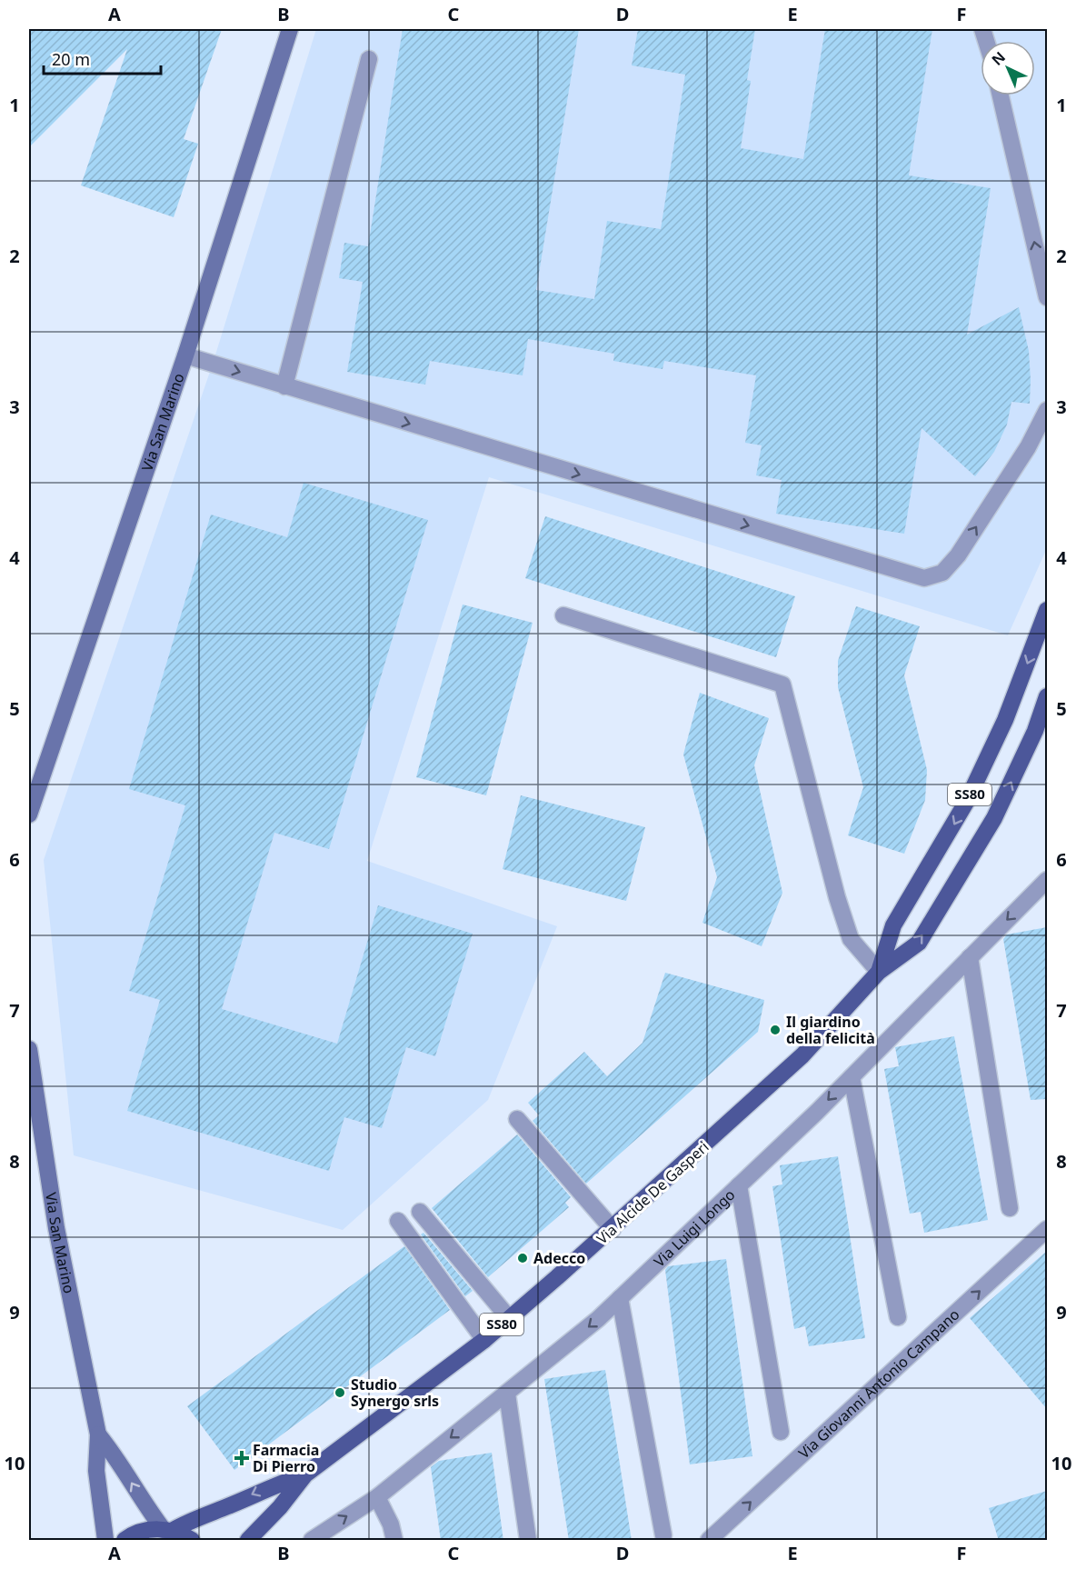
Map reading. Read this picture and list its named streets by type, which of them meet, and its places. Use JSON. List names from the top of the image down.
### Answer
{
  "streets": {
    "main road": ["SS80", "Via Alcide De Gasperi"],
    "street": ["Via San Marino", "Via Luigi Longo", "Via Giovanni Antonio Campano"]
  },
  "crossings": [
    ["Via San Marino", "SS80"],
    ["Via San Marino", "Via Alcide De Gasperi"],
    ["SS80", "Via Alcide De Gasperi"]
  ],
  "one_way": ["Via Giovanni Antonio Campano"],
  "places": {
    "other": ["Il giardino della felicità", "Adecco", "Studio Synergo srls"],
    "health": ["Farmacia Di Pierro"]
  },
  "scale_bar": "20 m",
  "north": "top left",
  "grid": {
    "columns": [
      "A",
      "B",
      "C",
      "D",
      "E",
      "F"
    ],
    "rows": [
      "1",
      "2",
      "3",
      "4",
      "5",
      "6",
      "7",
      "8",
      "9",
      "10"
    ]
  }
}
